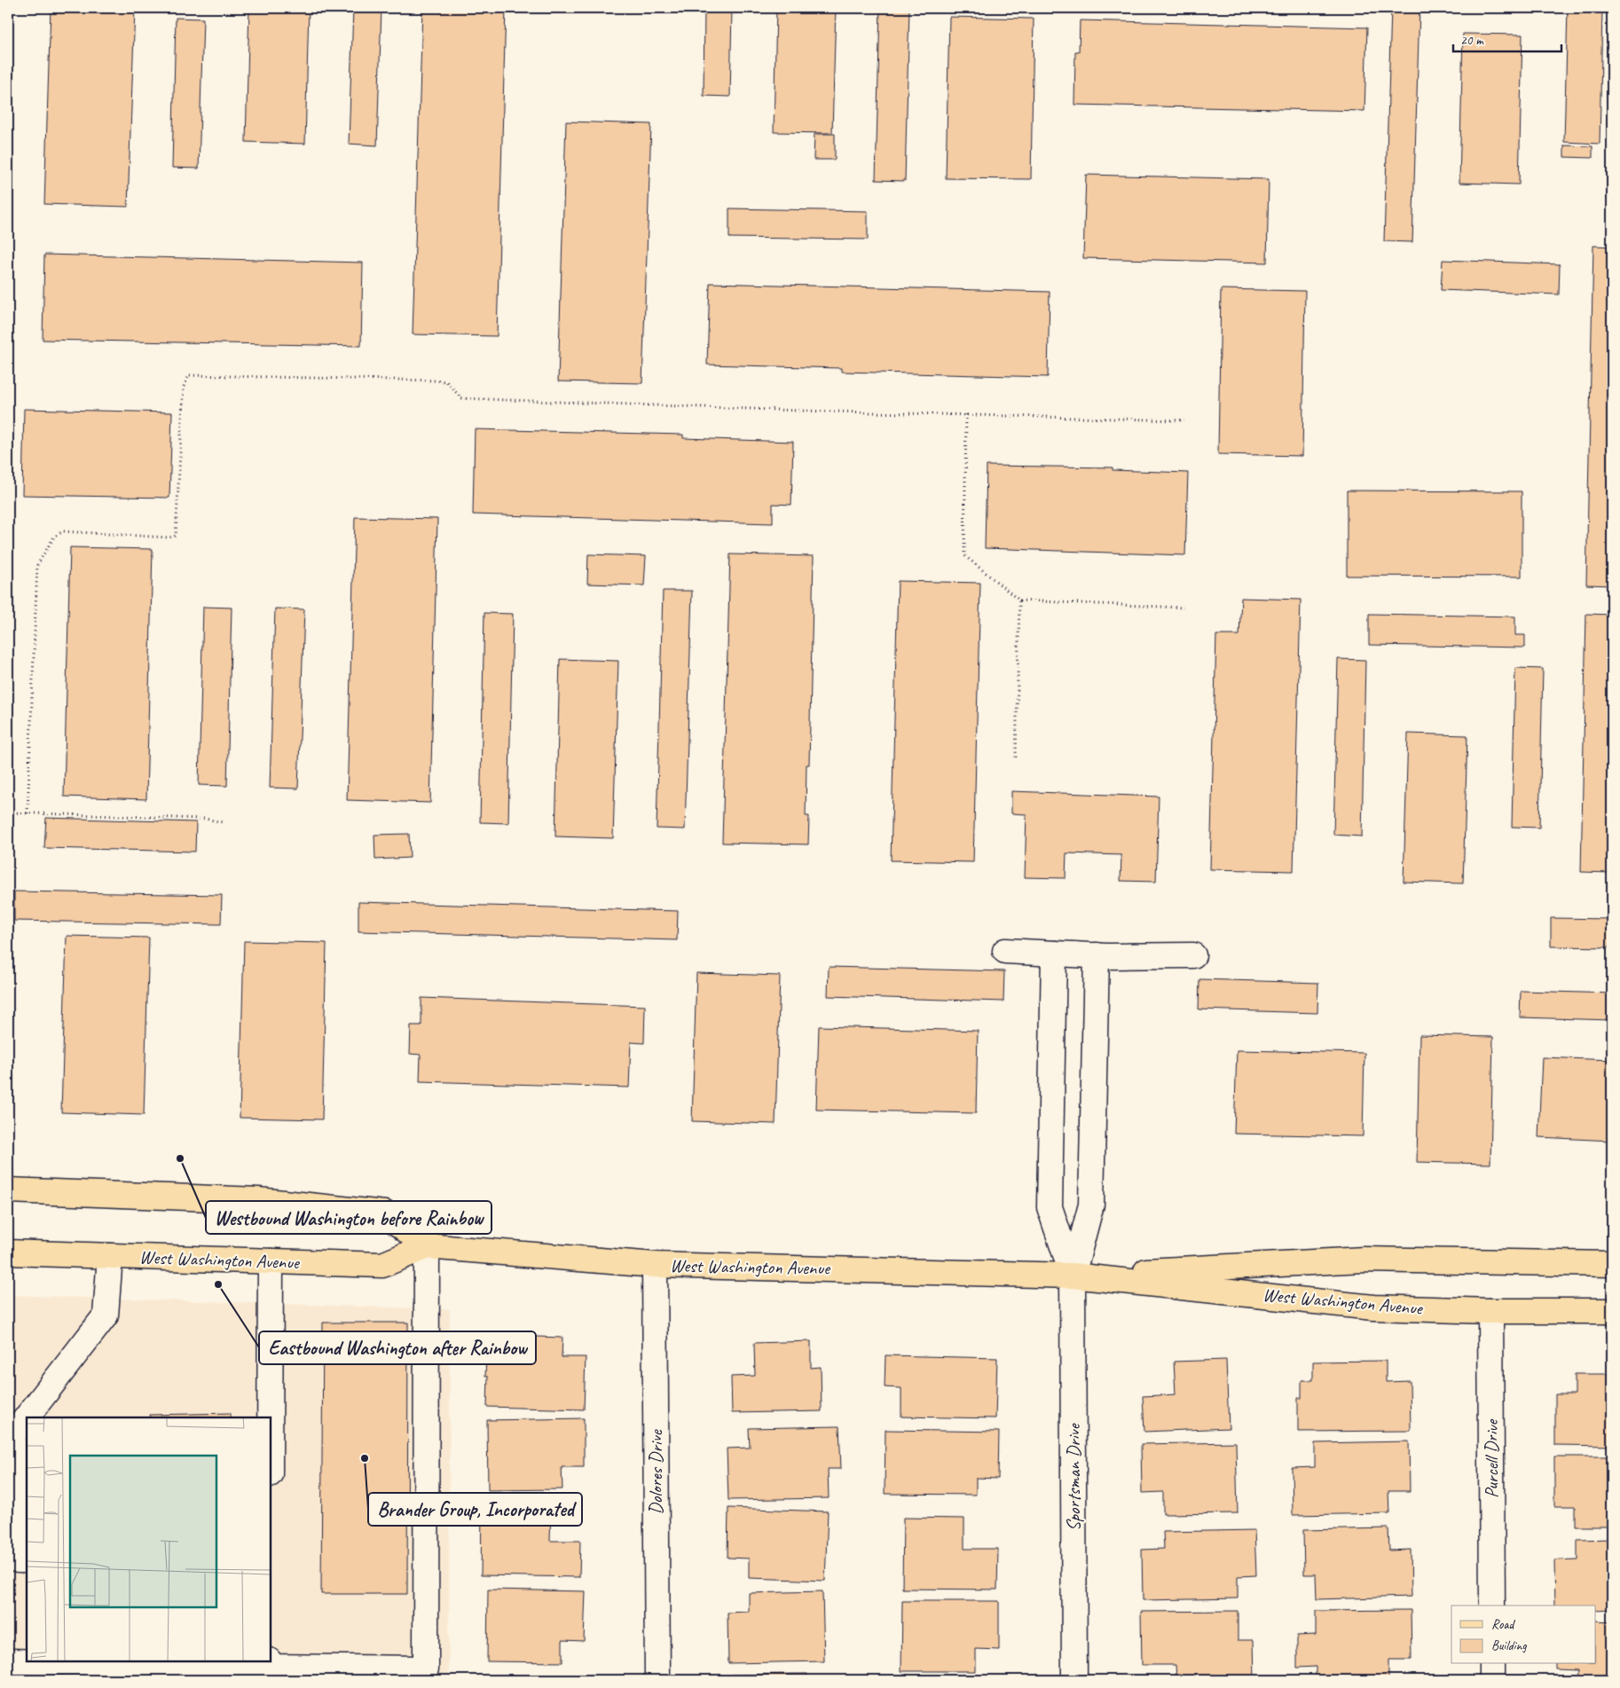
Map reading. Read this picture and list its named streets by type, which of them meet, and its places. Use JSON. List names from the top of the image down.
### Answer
{
  "streets": {
    "main road": ["West Washington Avenue"],
    "street": ["Purcell Drive", "Dolores Drive", "Sportsman Drive"]
  },
  "crossings": [
    ["West Washington Avenue", "Purcell Drive"],
    ["West Washington Avenue", "Dolores Drive"],
    ["West Washington Avenue", "Sportsman Drive"]
  ],
  "places": ["Westbound Washington before Rainbow", "Eastbound Washington after Rainbow", "Brander Group, Incorporated"],
  "legend": ["Road", "Building"],
  "scale_bar": "20 m"
}
